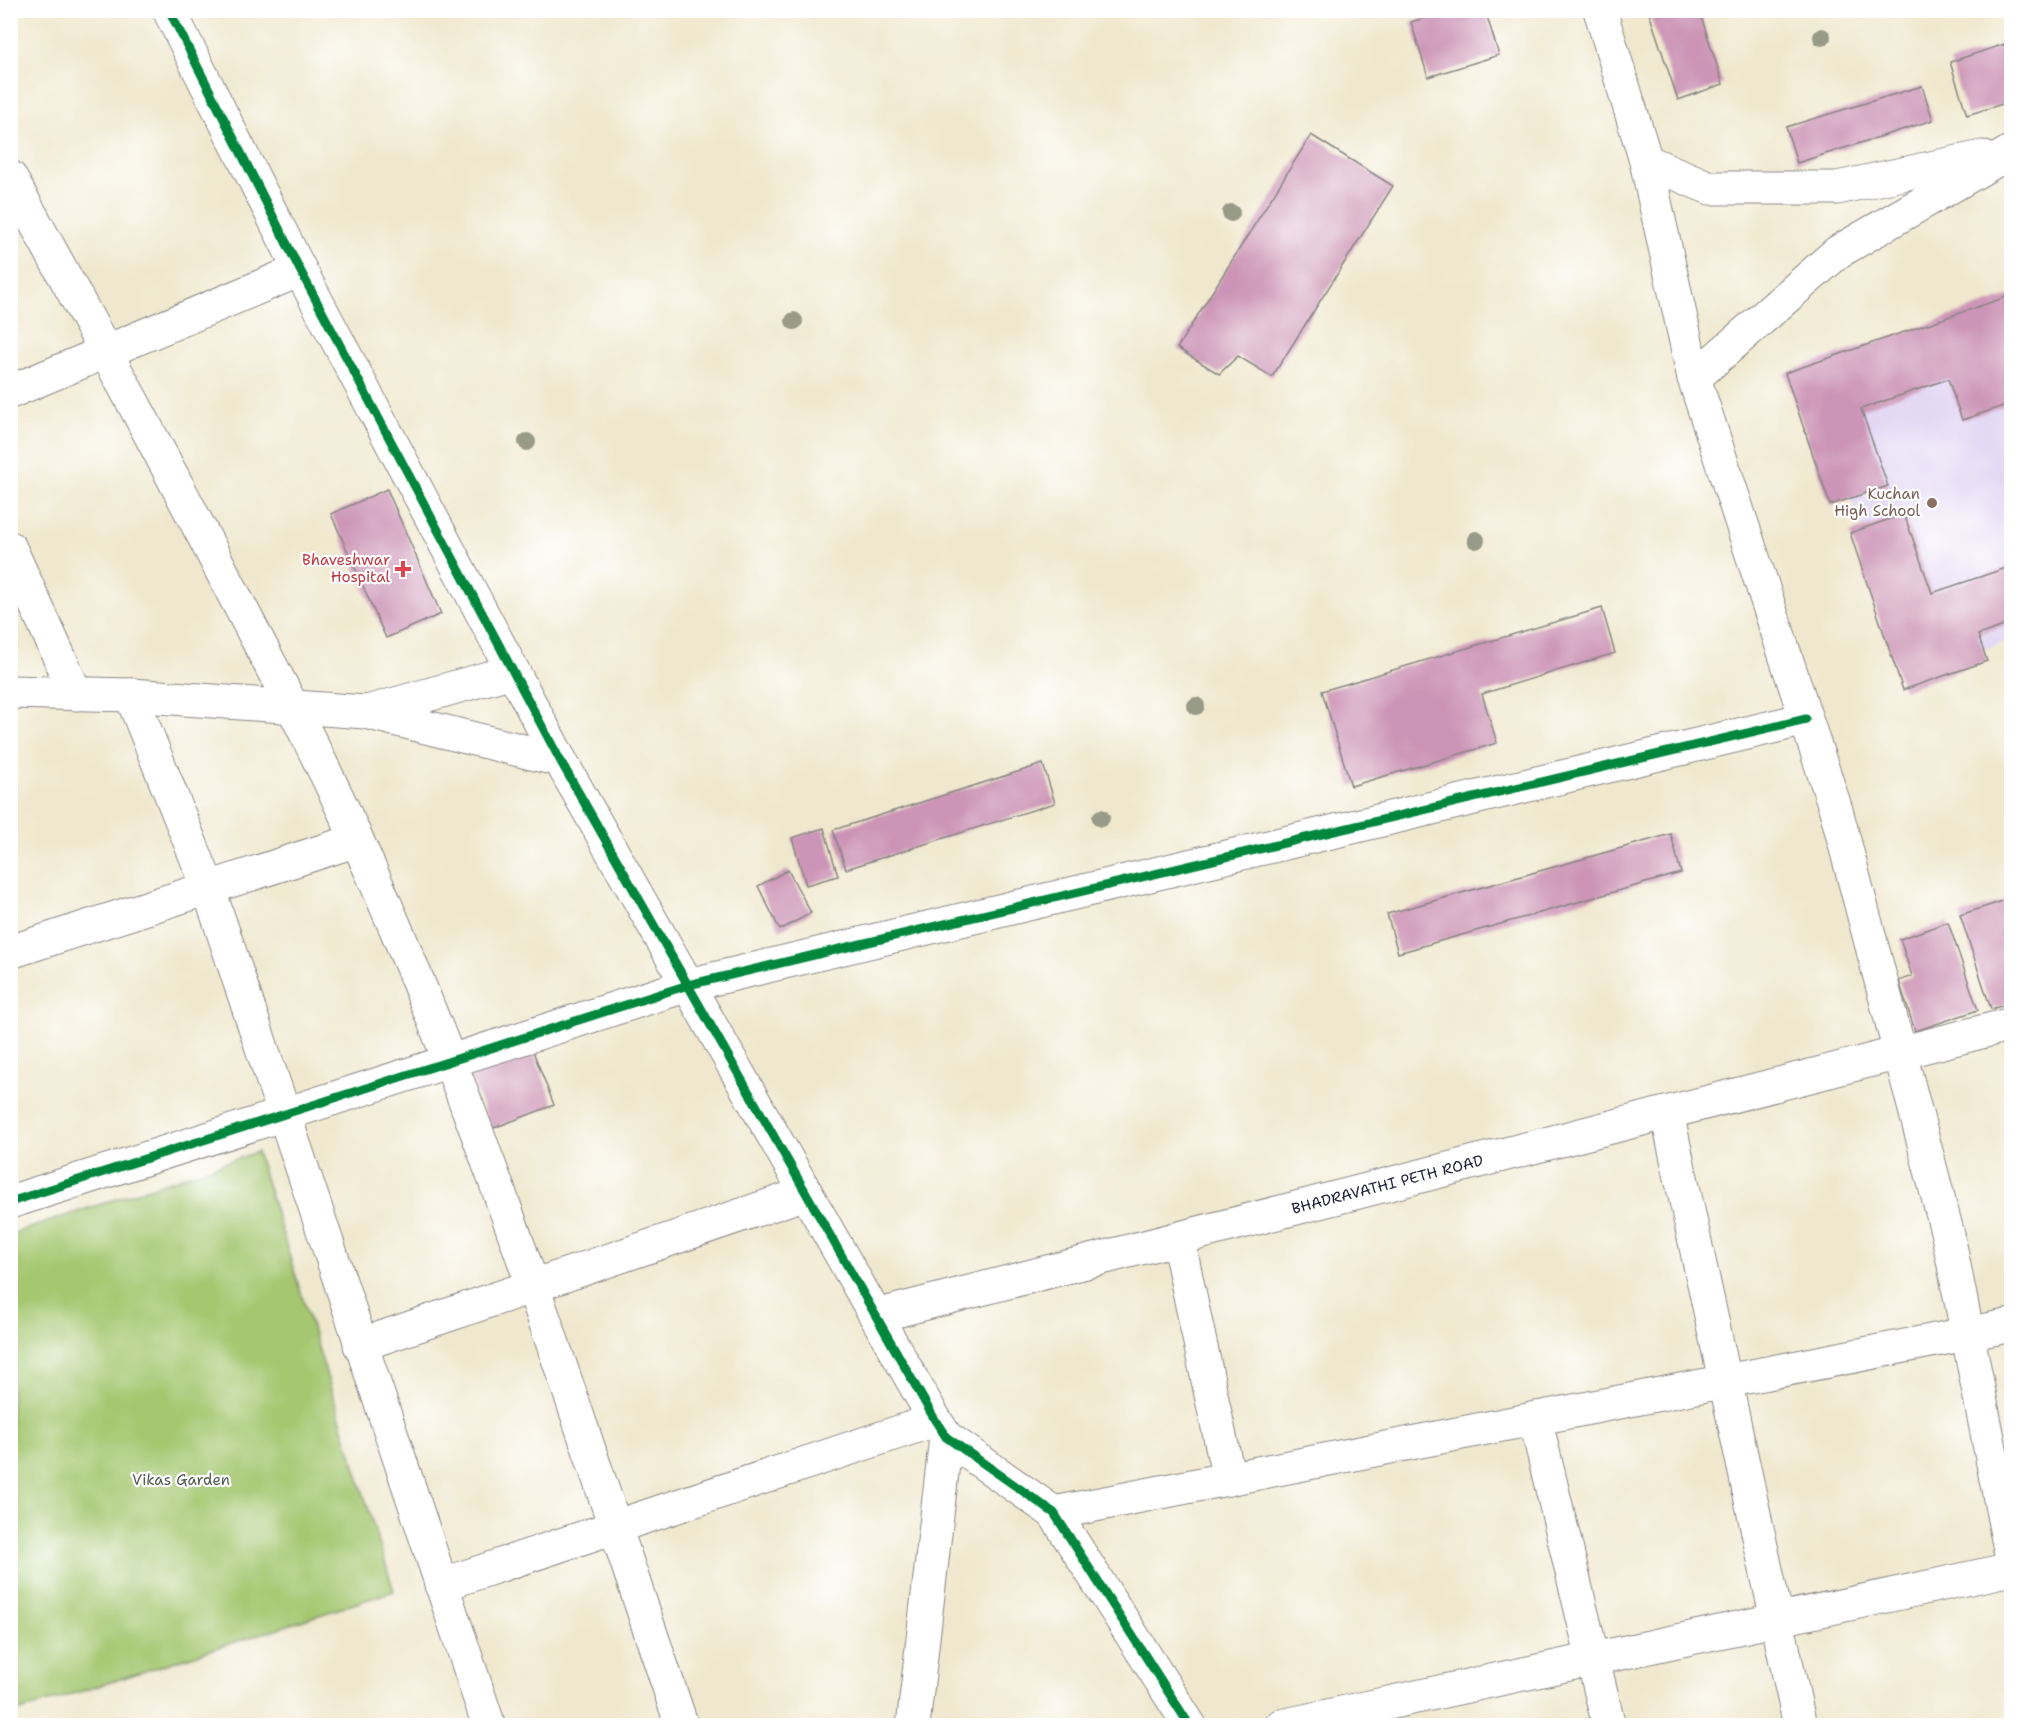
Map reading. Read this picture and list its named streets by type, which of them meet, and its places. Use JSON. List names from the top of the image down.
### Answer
{
  "streets": {
    "street": ["BHADRAVATHI PETH ROAD"]
  },
  "parks": ["Vikas Garden"],
  "places": {
    "other": ["Kuchan High School"],
    "health": ["Bhaveshwar Hospital"]
  }
}
